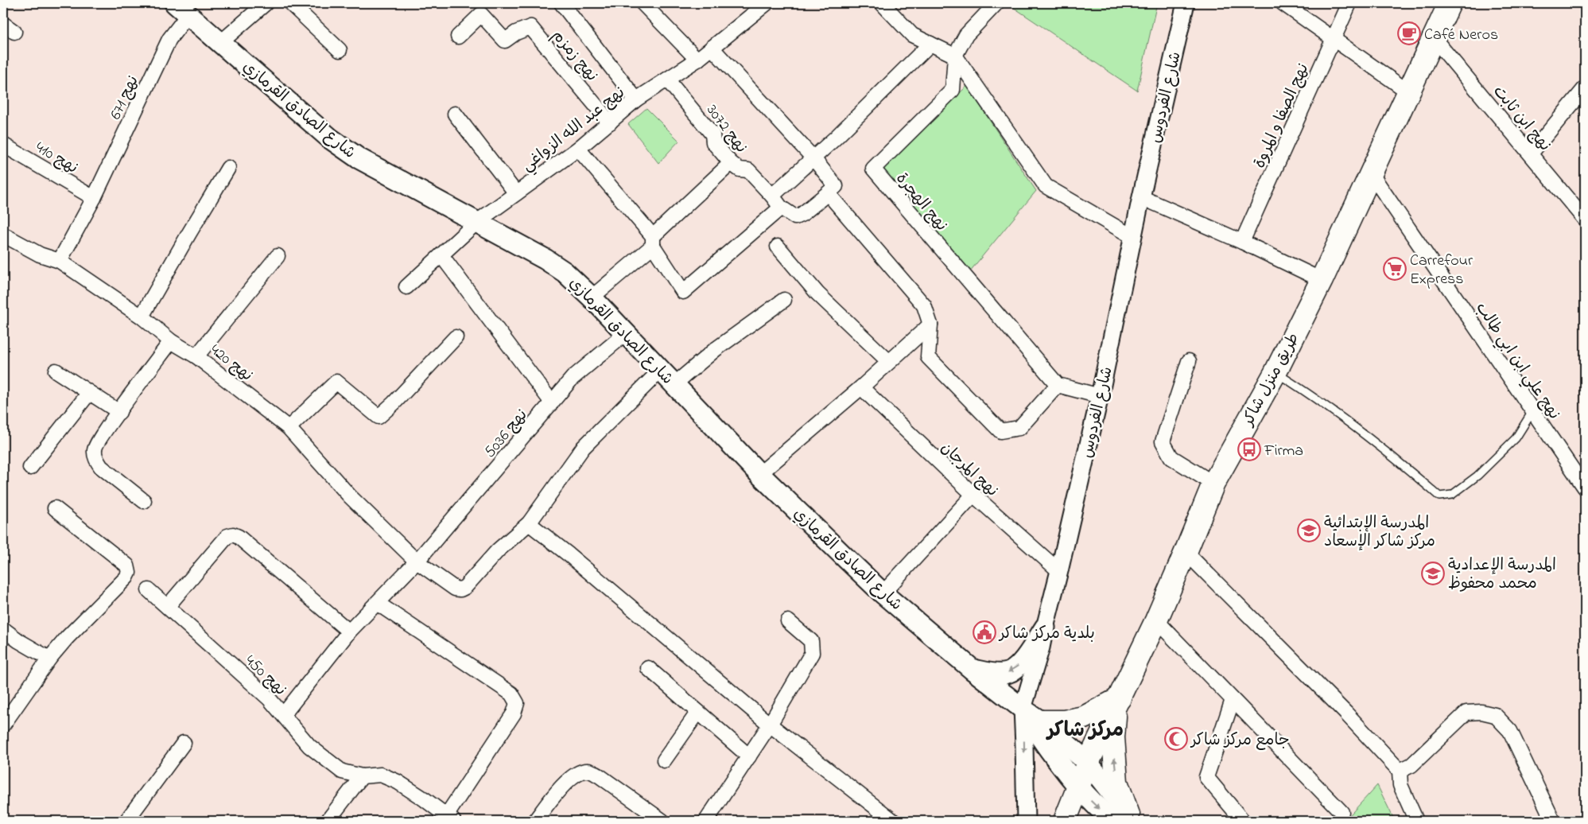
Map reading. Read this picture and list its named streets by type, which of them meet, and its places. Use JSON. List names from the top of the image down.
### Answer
{
  "streets": {
    "main road": ["شارع الصادق القرمازي", "طريق منزل شاكر"],
    "street": [
      "نهج زمزم",
      "نهج 671",
      "شارع الفردوس",
      "نهج الصفا و المروة",
      "نهج ابن ثابت",
      "نهج عبد الله الزواغي",
      "نهج 3072",
      "نهج 410",
      "نهج الهجرة",
      "نهج علي ابن ابي طالب",
      "نهج 420",
      "نهج 5036",
      "نهج المرجان",
      "نهج 450"
    ]
  },
  "crossings": [
    ["نهج زمزم", "نهج عبد الله الزواغي"],
    ["نهج 671", "شارع الصادق القرمازي"],
    ["نهج 671", "نهج 410"],
    ["شارع الفردوس", "شارع الصادق القرمازي"],
    ["شارع الفردوس", "نهج المرجان"],
    ["شارع الصادق القرمازي", "نهج عبد الله الزواغي"],
    ["شارع الصادق القرمازي", "طريق منزل شاكر"],
    ["شارع الصادق القرمازي", "نهج 5036"],
    ["نهج ابن ثابت", "طريق منزل شاكر"],
    ["نهج عبد الله الزواغي", "نهج 3072"],
    ["نهج علي ابن ابي طالب", "طريق منزل شاكر"],
    ["نهج 420", "نهج 5036"],
    ["نهج 5036", "نهج 450"]
  ],
  "districts": ["مركز شاكر"],
  "places": {
    "cafe": ["Café Neros"],
    "supermarket": ["Carrefour Express"],
    "bus stop": ["Firma"],
    "school or university": ["المدرسة الإبتدائية مركز شاكر الإسعاد", "المدرسة الإعدادية محمد محفوظ"],
    "public building": ["بلدية مركز شاكر"],
    "mosque": ["جامع مركز شاكر"]
  }
}
